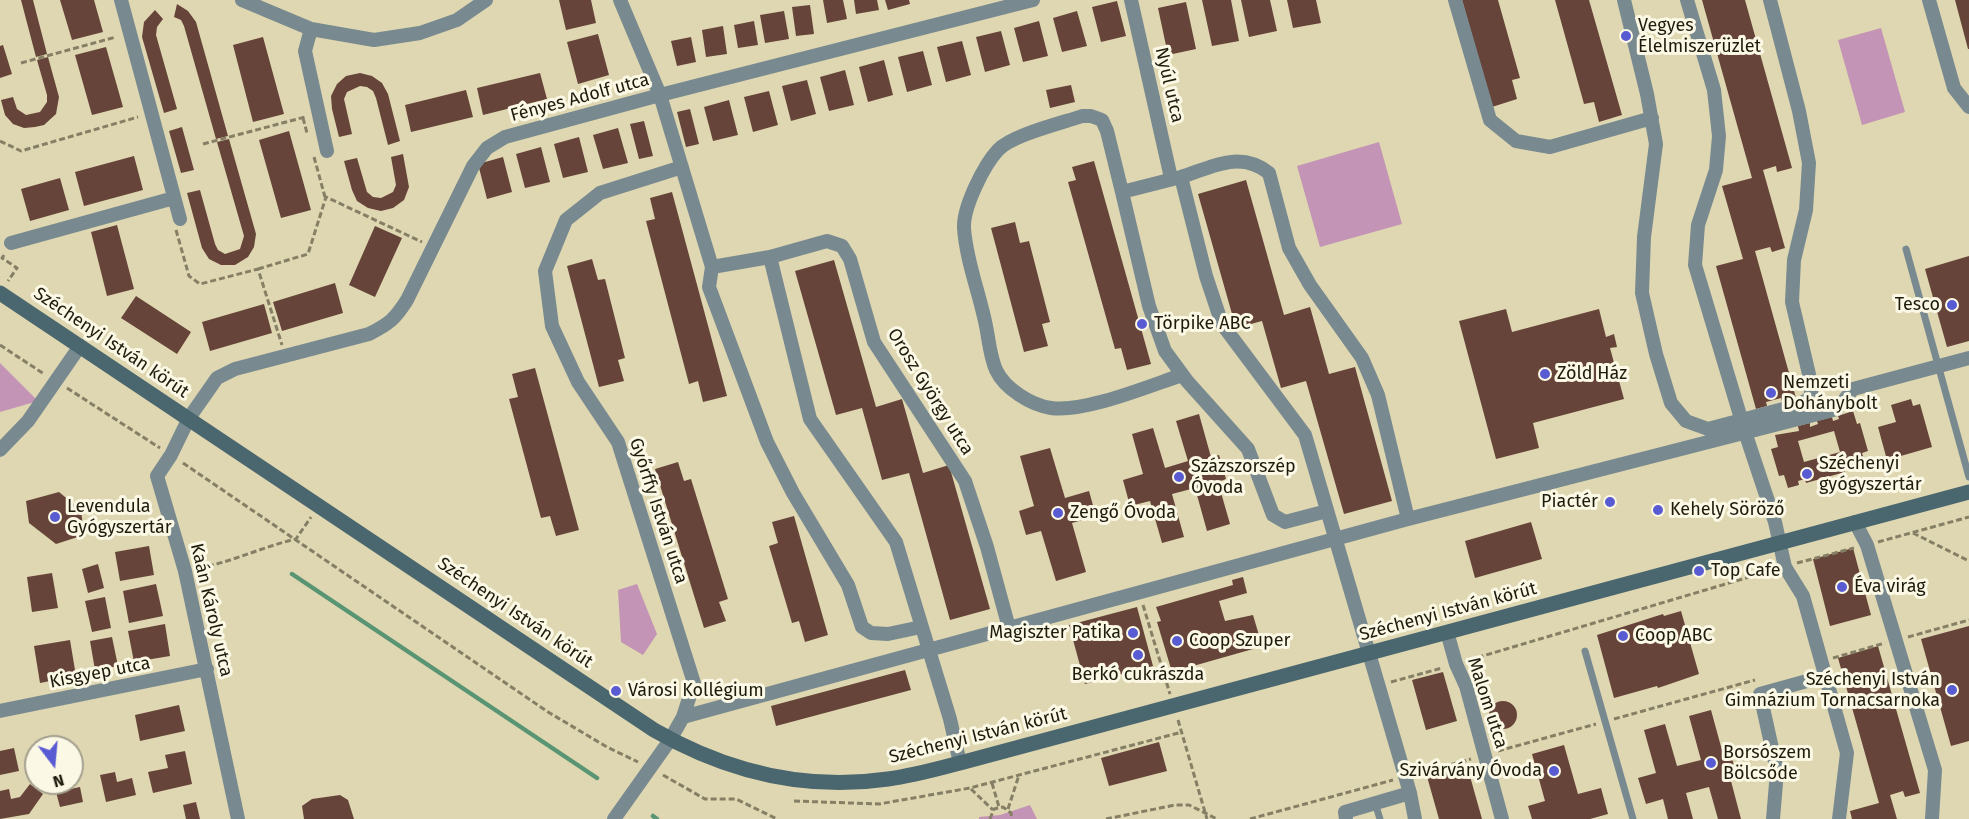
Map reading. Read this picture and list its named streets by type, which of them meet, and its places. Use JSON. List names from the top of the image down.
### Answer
{
  "streets": {
    "street": [
      "Nyúl utca",
      "Fényes Adolf utca",
      "Széchenyi István körút",
      "Orosz György utca",
      "Győrffy István utca",
      "Kaán Károly utca",
      "Kisgyep utca",
      "Malom utca"
    ]
  },
  "crossings": [
    ["Nyúl utca", "Széchenyi István körút"],
    ["Fényes Adolf utca", "Széchenyi István körút"],
    ["Fényes Adolf utca", "Kaán Károly utca"],
    ["Széchenyi István körút", "Győrffy István utca"],
    ["Széchenyi István körút", "Kaán Károly utca"],
    ["Széchenyi István körút", "Malom utca"],
    ["Kaán Károly utca", "Kisgyep utca"]
  ],
  "places": [
    "Vegyes Élelmiszerüzlet",
    "Tesco",
    "Törpike ABC",
    "Zöld Ház",
    "Nemzeti Dohánybolt",
    "Széchenyi gyógyszertár",
    "Százszorszép Óvoda",
    "Piactér",
    "Kehely Söröző",
    "Zengő Óvoda",
    "Levendula Gyógyszertár",
    "Top Cafe",
    "Éva virág",
    "Magiszter Patika",
    "Coop ABC",
    "Coop Szuper",
    "Berkó cukrászda",
    "Széchenyi István Gimnázium Tornacsarnoka",
    "Városi Kollégium",
    "Borsószem Bölcsőde",
    "Szivárvány Óvoda"
  ],
  "north": "bottom"
}
